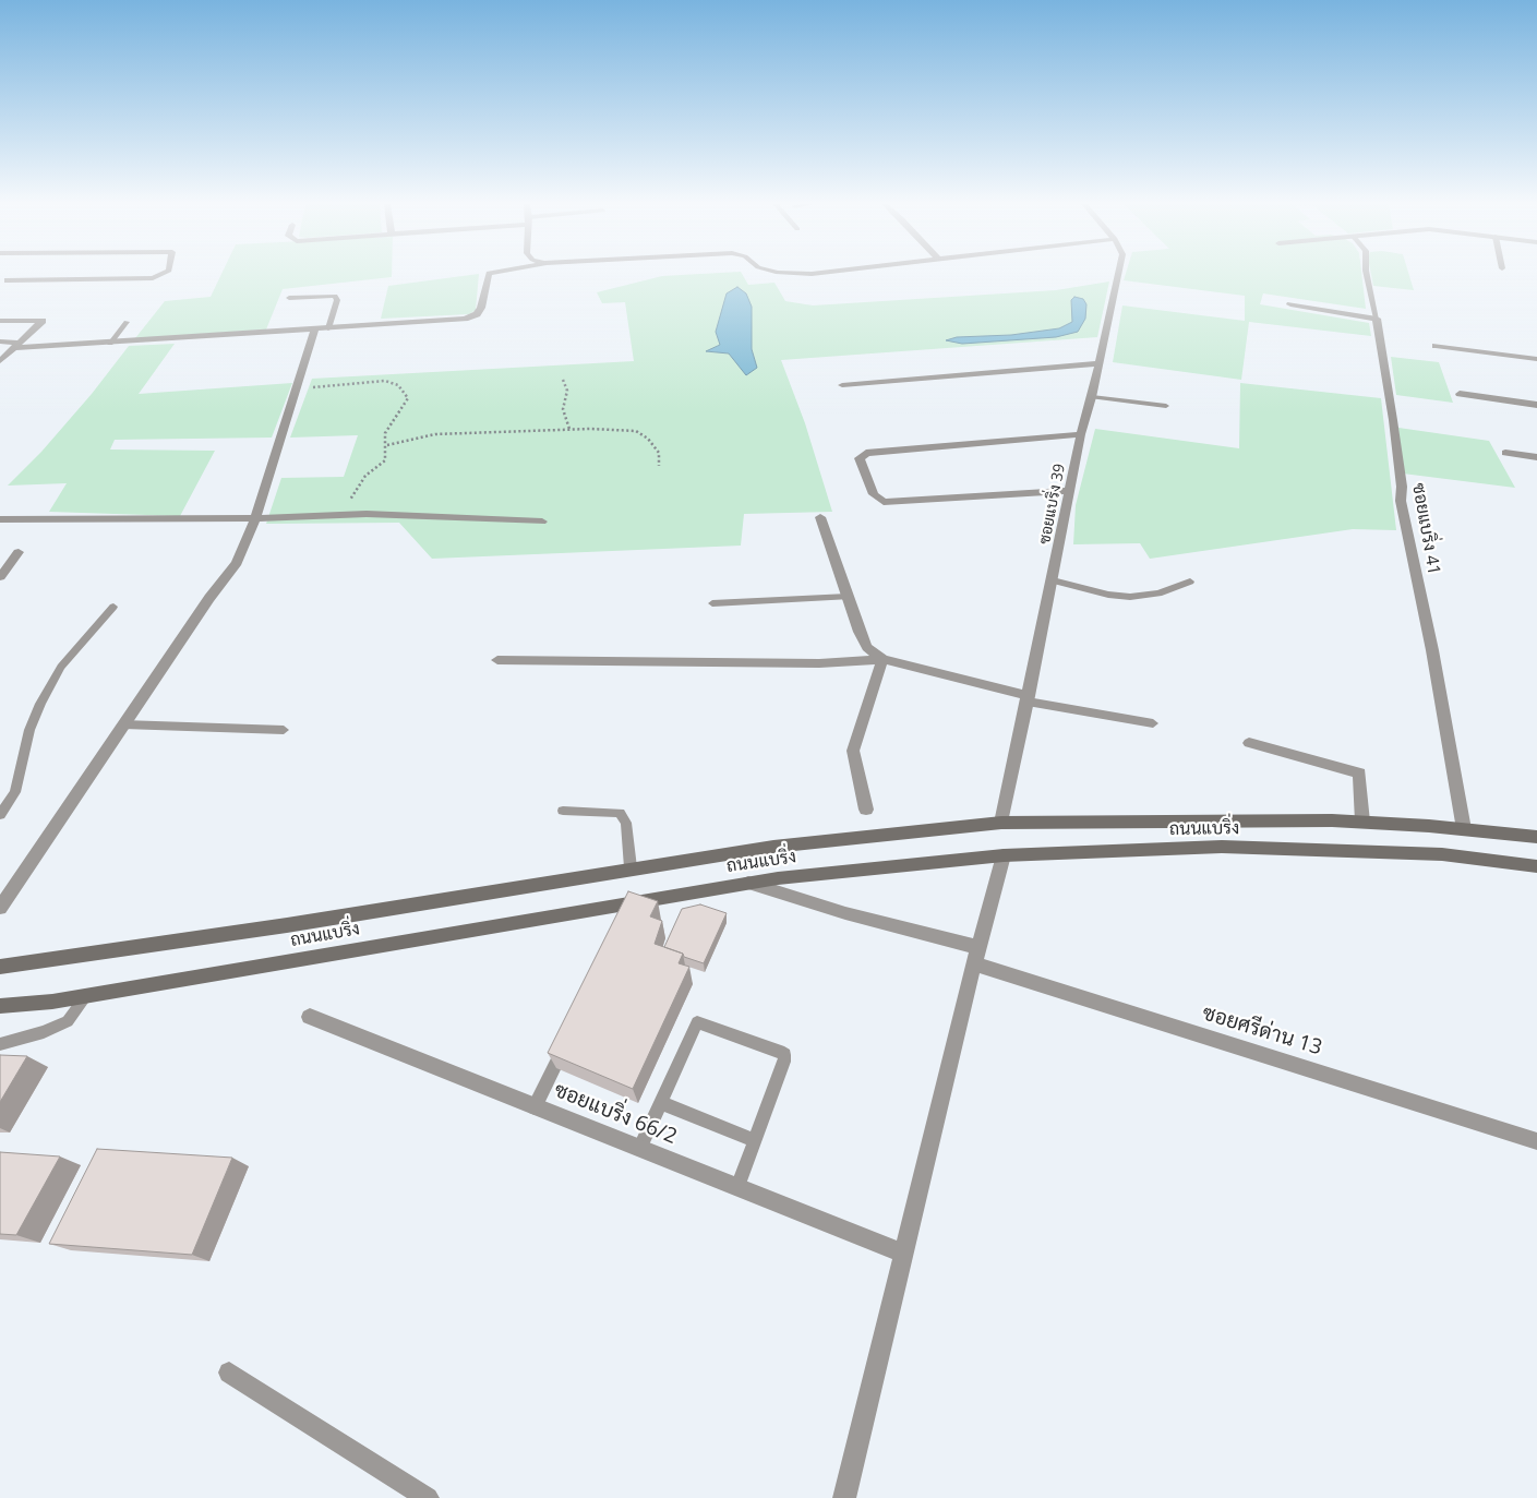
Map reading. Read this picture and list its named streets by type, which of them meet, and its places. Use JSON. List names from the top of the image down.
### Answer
{
  "streets": {
    "main road": ["ถนนแบริ่ง"],
    "street": [
      "ซอยแบริ่ง 39",
      "ซอยแบริ่ง 41",
      "ซอยศรีด่าน 13",
      "ซอยแบริ่ง 66/2"
    ]
  },
  "crossings": [
    ["ซอยแบริ่ง 39", "ถนนแบริ่ง"],
    ["ซอยแบริ่ง 41", "ถนนแบริ่ง"],
    ["ถนนแบริ่ง", "ซอยศรีด่าน 13"]
  ]
}
